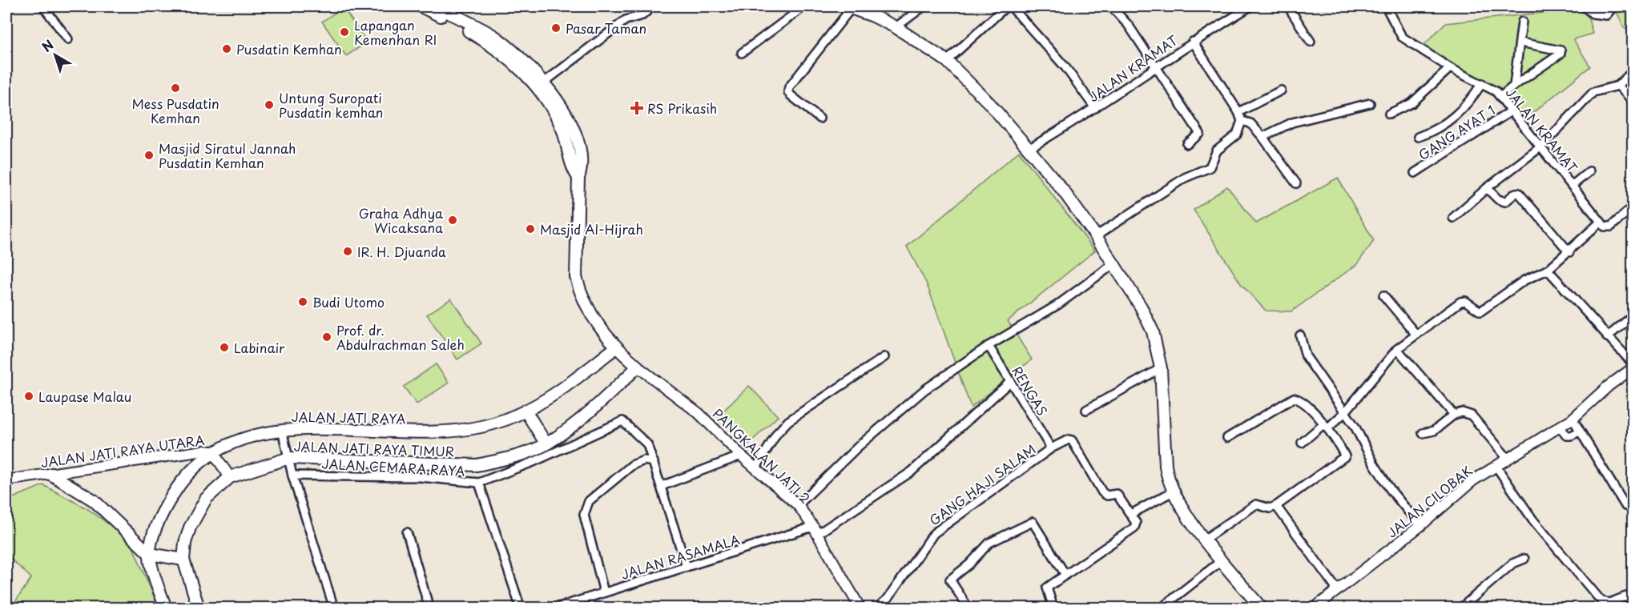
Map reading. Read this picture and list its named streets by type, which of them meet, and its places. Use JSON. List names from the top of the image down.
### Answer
{
  "streets": {
    "main road": ["JALAN JATI RAYA", "JALAN JATI RAYA TIMUR"],
    "street": [
      "JALAN KRAMAT",
      "GANG AYAT 1",
      "RENGAS",
      "JALAN JATI RAYA UTARA",
      "PANGKALAN JATI 2",
      "JALAN CEMARA RAYA",
      "GANG HAJI SALAM",
      "JALAN CILOBAK",
      "JALAN RASAMALA"
    ]
  },
  "crossings": [
    ["JALAN KRAMAT", "GANG AYAT 1"],
    ["RENGAS", "GANG HAJI SALAM"],
    ["RENGAS", "JALAN RASAMALA"],
    ["JALAN JATI RAYA", "JALAN JATI RAYA UTARA"],
    ["JALAN JATI RAYA TIMUR", "JALAN JATI RAYA UTARA"],
    ["JALAN JATI RAYA TIMUR", "PANGKALAN JATI 2"],
    ["PANGKALAN JATI 2", "JALAN RASAMALA"],
    ["JALAN CEMARA RAYA", "JALAN RASAMALA"]
  ],
  "places": {
    "other": [
      "Pasar Taman",
      "Lapangan Kemenhan RI",
      "Pusdatin Kemhan",
      "Mess Pusdatin Kemhan",
      "Untung Suropati Pusdatin kemhan",
      "Masjid Siratul Jannah Pusdatin Kemhan",
      "Graha Adhya Wicaksana",
      "Masjid Al-Hijrah",
      "IR. H. Djuanda",
      "Budi Utomo",
      "Prof. dr. Abdulrachman Saleh",
      "Labinair",
      "Laupase Malau"
    ],
    "health": ["RS Prikasih"]
  },
  "north": "top left"
}
